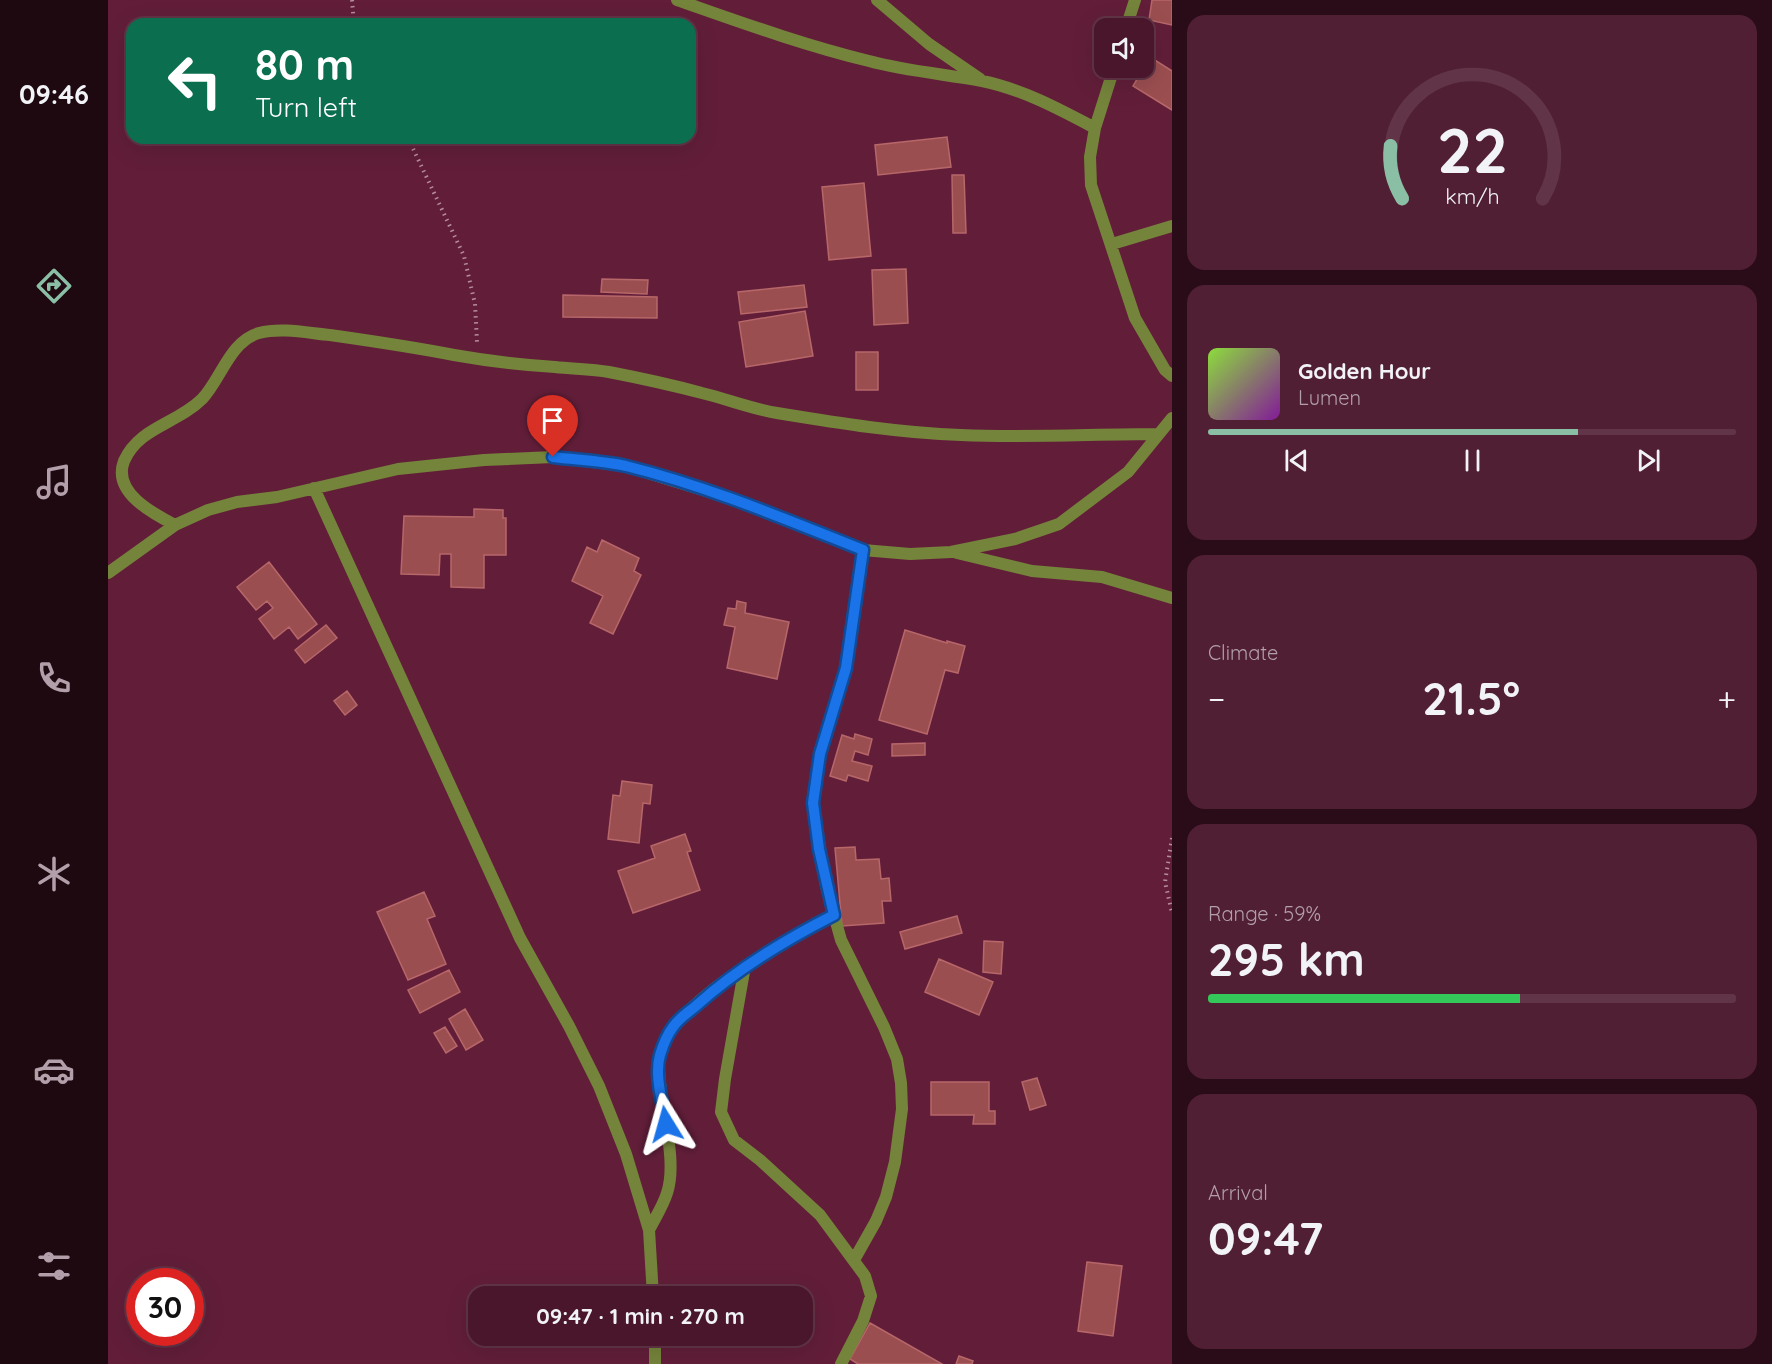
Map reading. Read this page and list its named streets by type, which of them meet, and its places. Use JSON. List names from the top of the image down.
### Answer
{
  "page": {
    "tabs": "09:46",
    "turn": ["80 m", "Turn left"],
    "song": ["Golden Hour", "Lumen"],
    "tile": [
      "Climate",
      ["Range · 59%", "295 km"],
      ["Arrival", "09:47"]
    ],
    "heat": ["−", "21.5°", "+"],
    "limit": "30",
    "trip": "09:47 · 1 min · 270 m",
    "gauge": ["22", "km/h"]
  }
}
